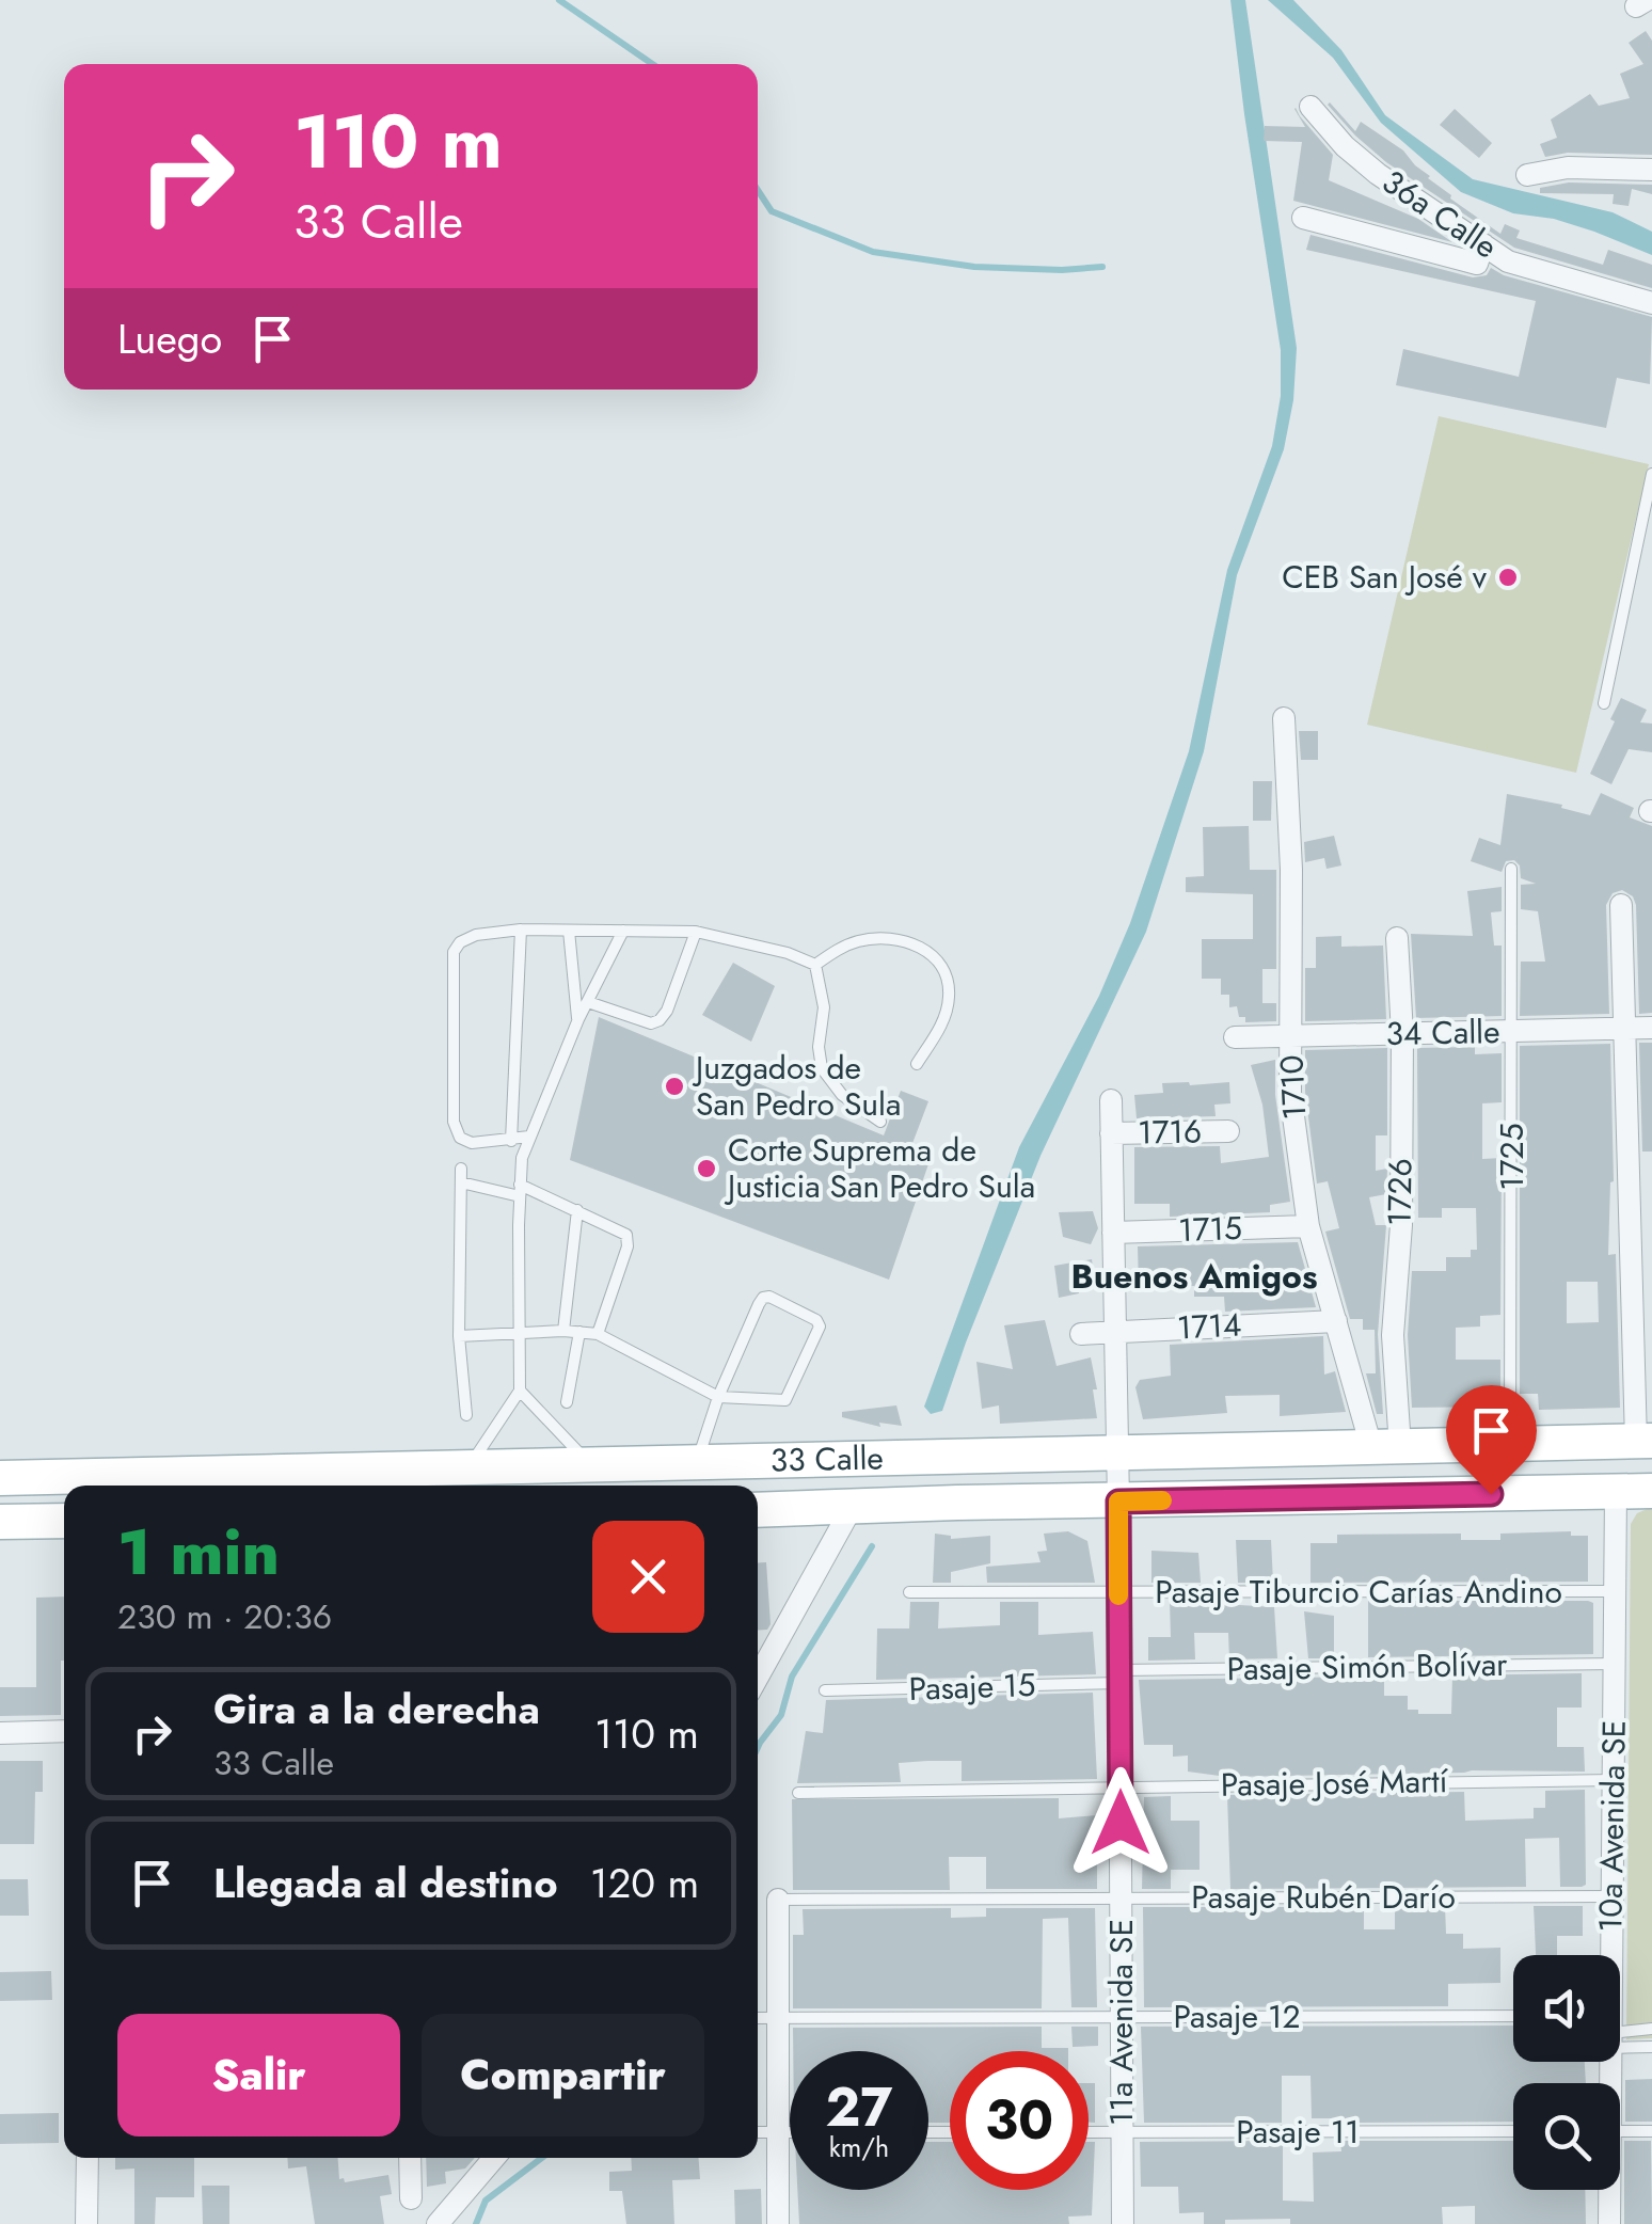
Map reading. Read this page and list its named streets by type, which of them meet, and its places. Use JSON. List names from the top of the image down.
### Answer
{
  "streets": {
    "main road": ["33 Calle"],
    "street": [
      "36a Calle",
      "34 Calle",
      "1710",
      "1716",
      "1726",
      "1715",
      "1714",
      "10a Avenida SE",
      "11a Avenida SE"
    ],
    "lane": [
      "1725",
      "Pasaje Tiburcio Carías Andino",
      "Pasaje Simón Bolívar",
      "Pasaje 15",
      "Pasaje José Martí",
      "Pasaje Rubén Darío",
      "Pasaje 12",
      "Pasaje 11"
    ]
  },
  "crossings": [
    ["34 Calle", "1710"],
    ["34 Calle", "1725"],
    ["34 Calle", "1726"],
    ["1710", "1726"],
    ["1710", "1715"],
    ["1710", "1714"],
    ["1710", "33 Calle"],
    ["1716", "11a Avenida SE"],
    ["1725", "33 Calle"],
    ["1726", "33 Calle"],
    ["1715", "11a Avenida SE"],
    ["1714", "11a Avenida SE"],
    ["33 Calle", "10a Avenida SE"],
    ["33 Calle", "11a Avenida SE"],
    ["Pasaje Tiburcio Carías Andino", "10a Avenida SE"],
    ["Pasaje Tiburcio Carías Andino", "11a Avenida SE"],
    ["Pasaje Simón Bolívar", "Pasaje 15"],
    ["Pasaje Simón Bolívar", "10a Avenida SE"],
    ["Pasaje Simón Bolívar", "11a Avenida SE"],
    ["Pasaje 15", "11a Avenida SE"],
    ["Pasaje José Martí", "10a Avenida SE"],
    ["Pasaje José Martí", "11a Avenida SE"],
    ["10a Avenida SE", "Pasaje Rubén Darío"],
    ["Pasaje Rubén Darío", "11a Avenida SE"],
    ["Pasaje 12", "11a Avenida SE"],
    ["11a Avenida SE", "Pasaje 11"]
  ],
  "districts": ["Buenos Amigos"],
  "places": ["CEB San José v", "Juzgados de San Pedro Sula", "Corte Suprema de Justicia San Pedro Sula"],
  "page": {
    "turn": ["110 m", "33 Calle"],
    "then": "Luego",
    "heading": ["1 min", "230 m · 20:36"],
    "list": [
      {
        "name": "Gira a la derecha",
        "note": "33 Calle",
        "value": "110 m"
      },
      {
        "name": "Llegada al destino",
        "value": "120 m"
      }
    ],
    "buttons": ["Salir", "Compartir"],
    "speed": "27 km/h",
    "limit": "30"
  }
}
